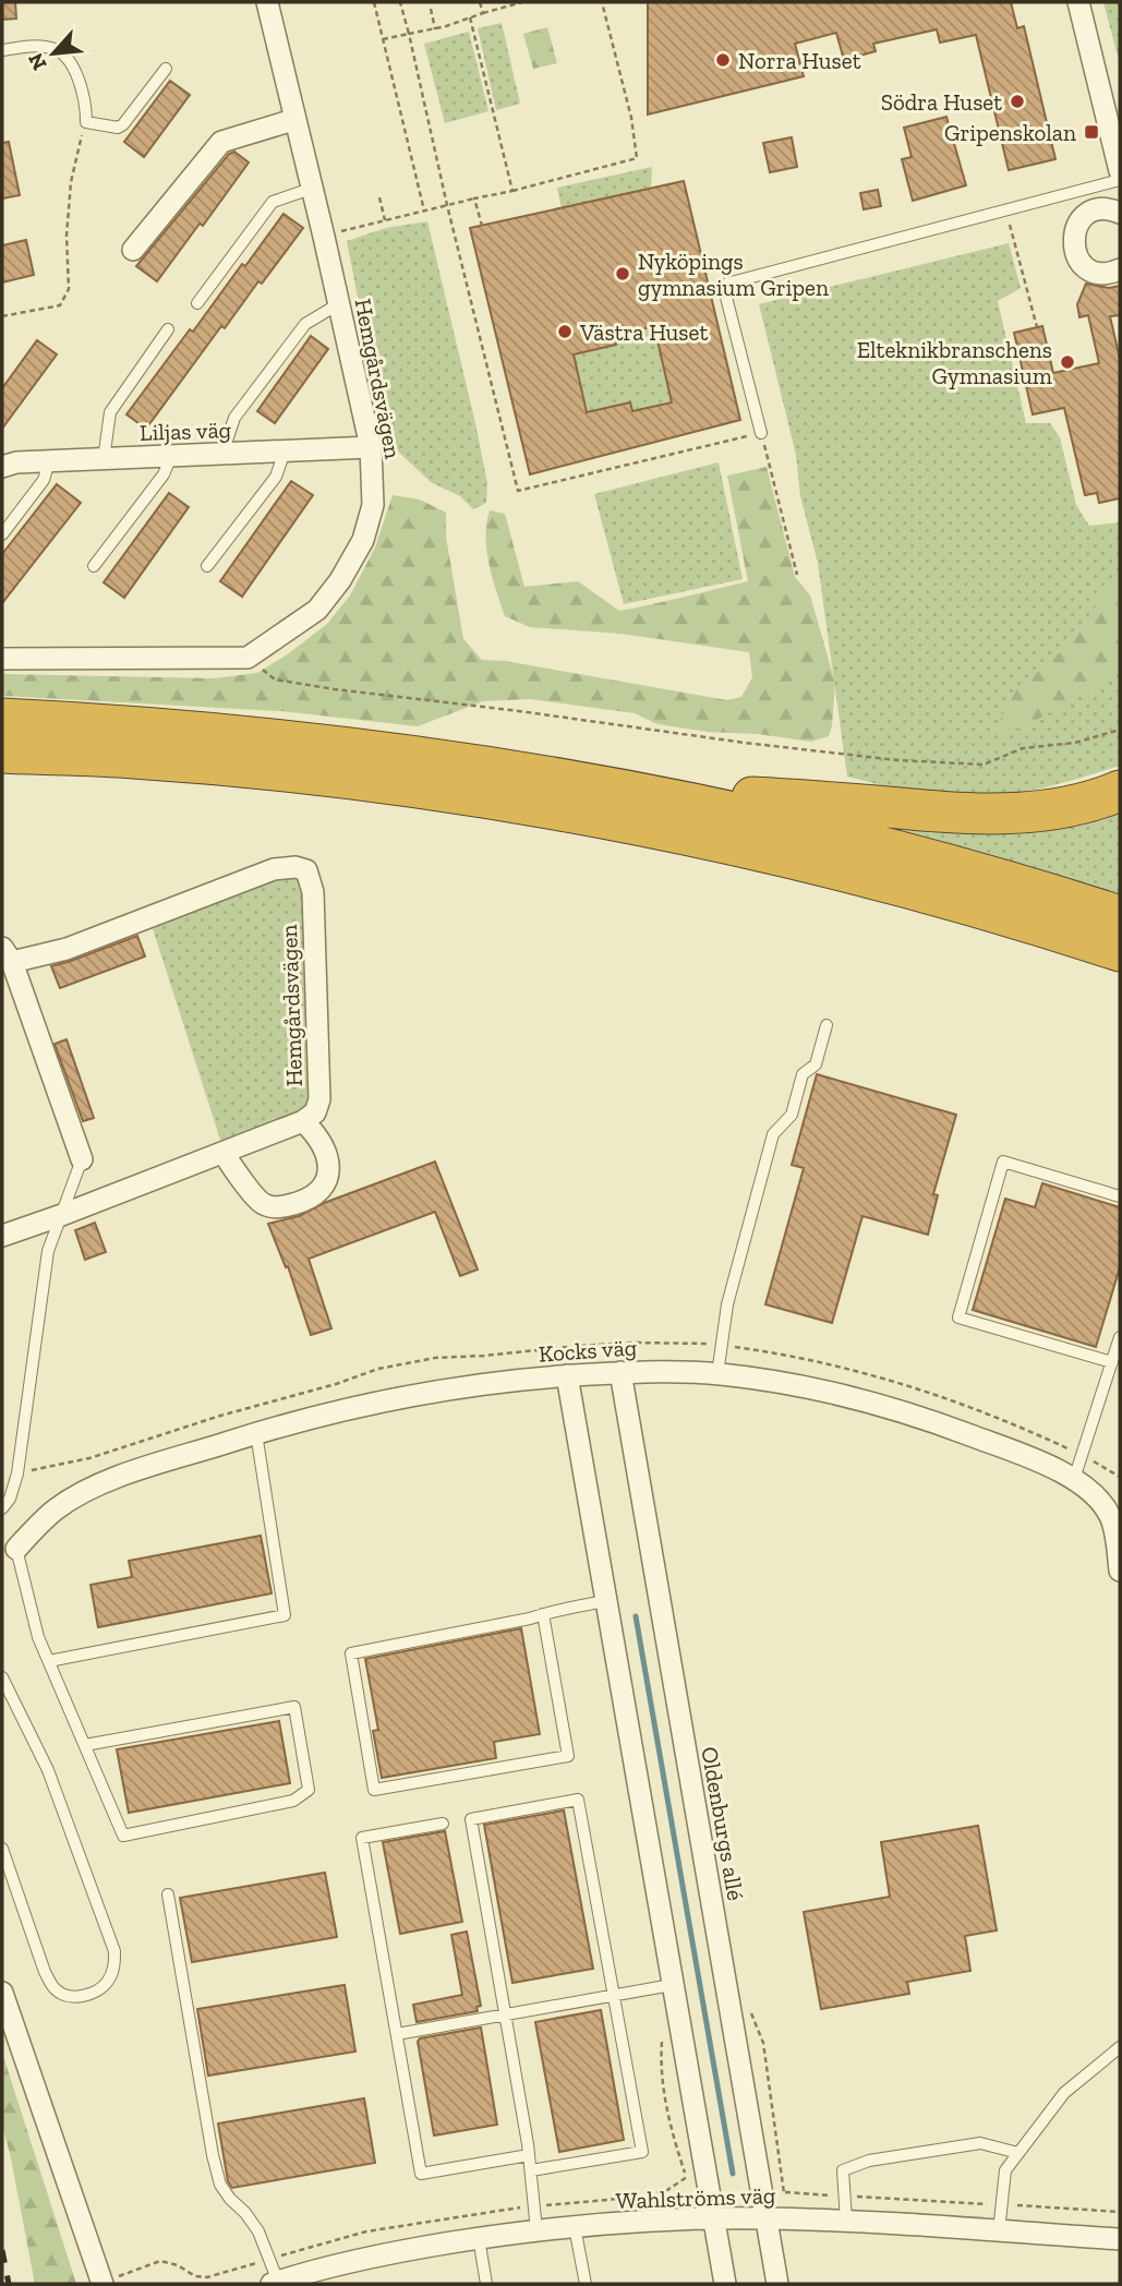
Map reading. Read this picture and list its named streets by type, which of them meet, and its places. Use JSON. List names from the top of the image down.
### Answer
{
  "streets": {
    "street": [
      "Hemgårdsvägen",
      "Liljas väg",
      "Kocks väg",
      "Oldenburgs allé",
      "Wahlströms väg"
    ]
  },
  "crossings": [
    ["Hemgårdsvägen", "Liljas väg"],
    ["Kocks väg", "Oldenburgs allé"],
    ["Oldenburgs allé", "Wahlströms väg"]
  ],
  "places": {
    "other": [
      "Norra Huset",
      "Södra Huset",
      "Nyköpings gymnasium Gripen",
      "Västra Huset",
      "Elteknikbranschens Gymnasium"
    ],
    "transit": ["Gripenskolan"]
  },
  "north": "bottom left"
}
